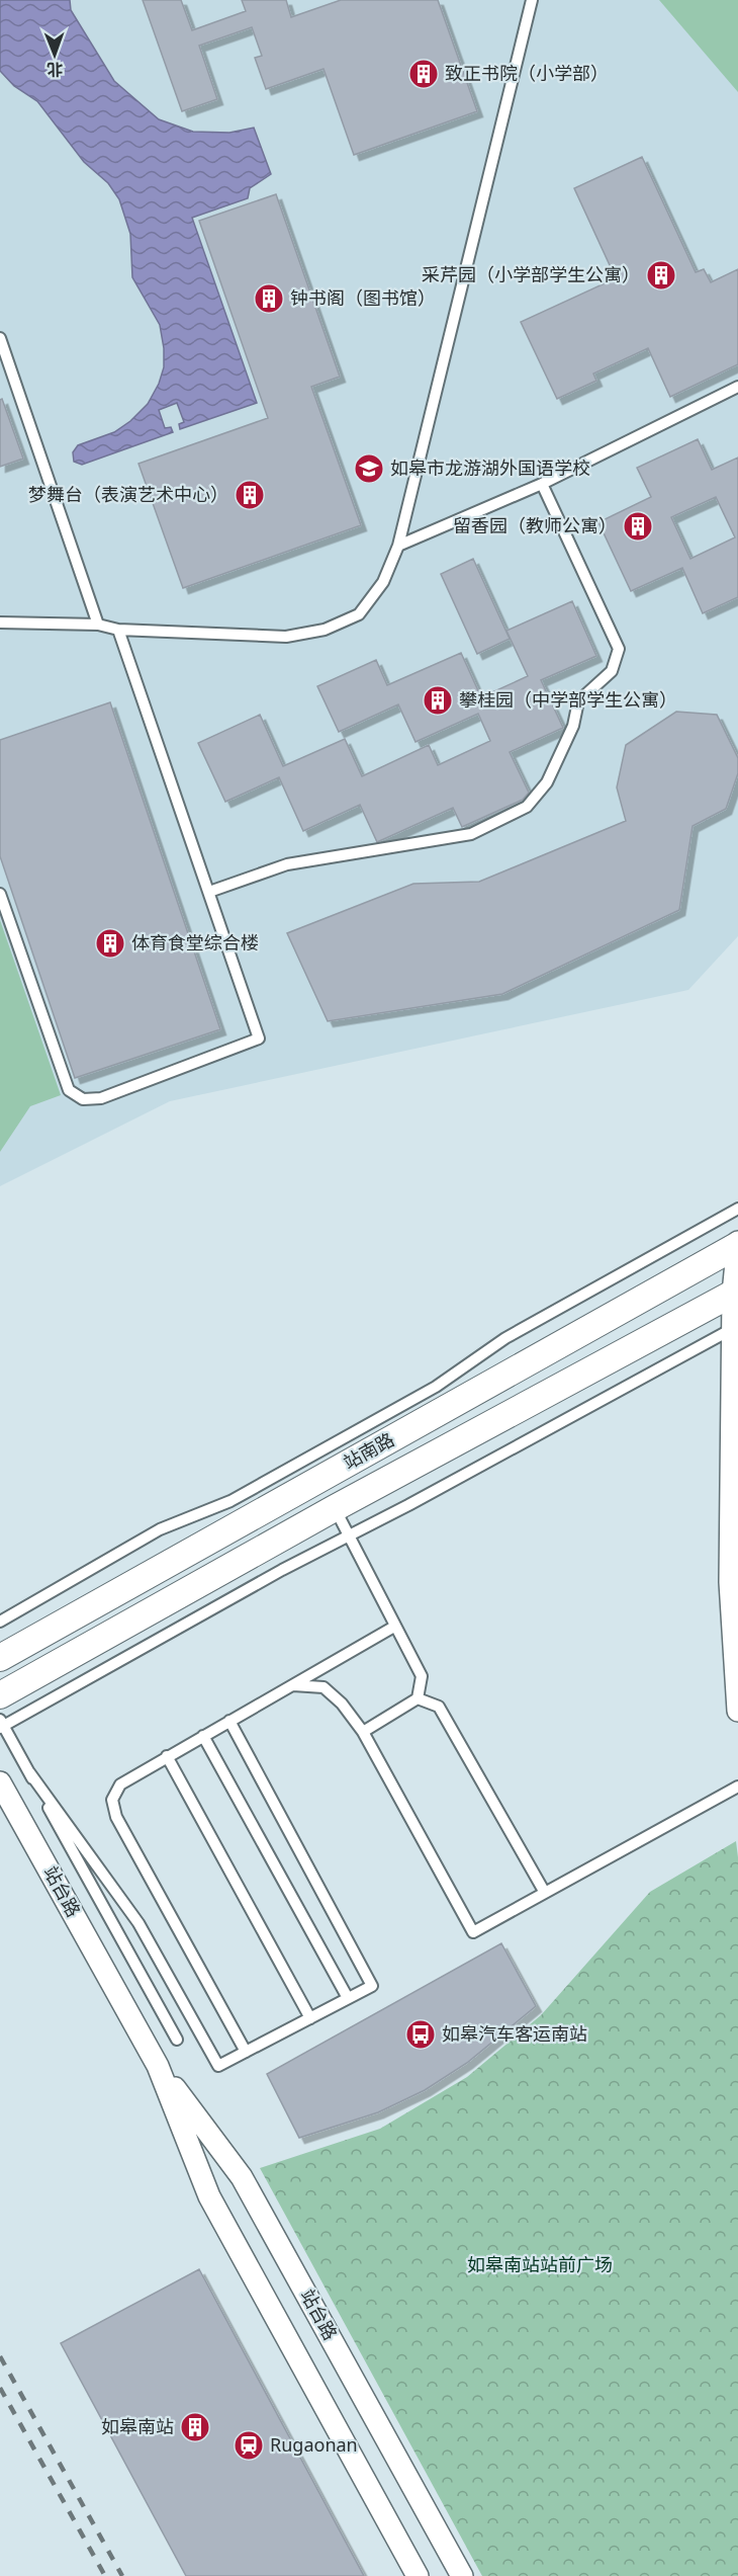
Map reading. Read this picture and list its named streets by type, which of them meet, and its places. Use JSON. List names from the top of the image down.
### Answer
{
  "streets": {
    "street": ["站南路", "站台路"]
  },
  "parks": ["如皋南站站前广场"],
  "places": {
    "building": [
      "致正书院（小学部）",
      "采芹园（小学部学生公寓）",
      "钟书阁（图书馆）",
      "梦舞台（表演艺术中心）",
      "留香园（教师公寓）",
      "攀桂园（中学部学生公寓）",
      "体育食堂综合楼",
      "如皋南站"
    ],
    "school or university": ["如皋市龙游湖外国语学校"],
    "bus stop": ["如皋汽车客运南站"],
    "station": ["Rugaonan"]
  },
  "north": "bottom"
}
